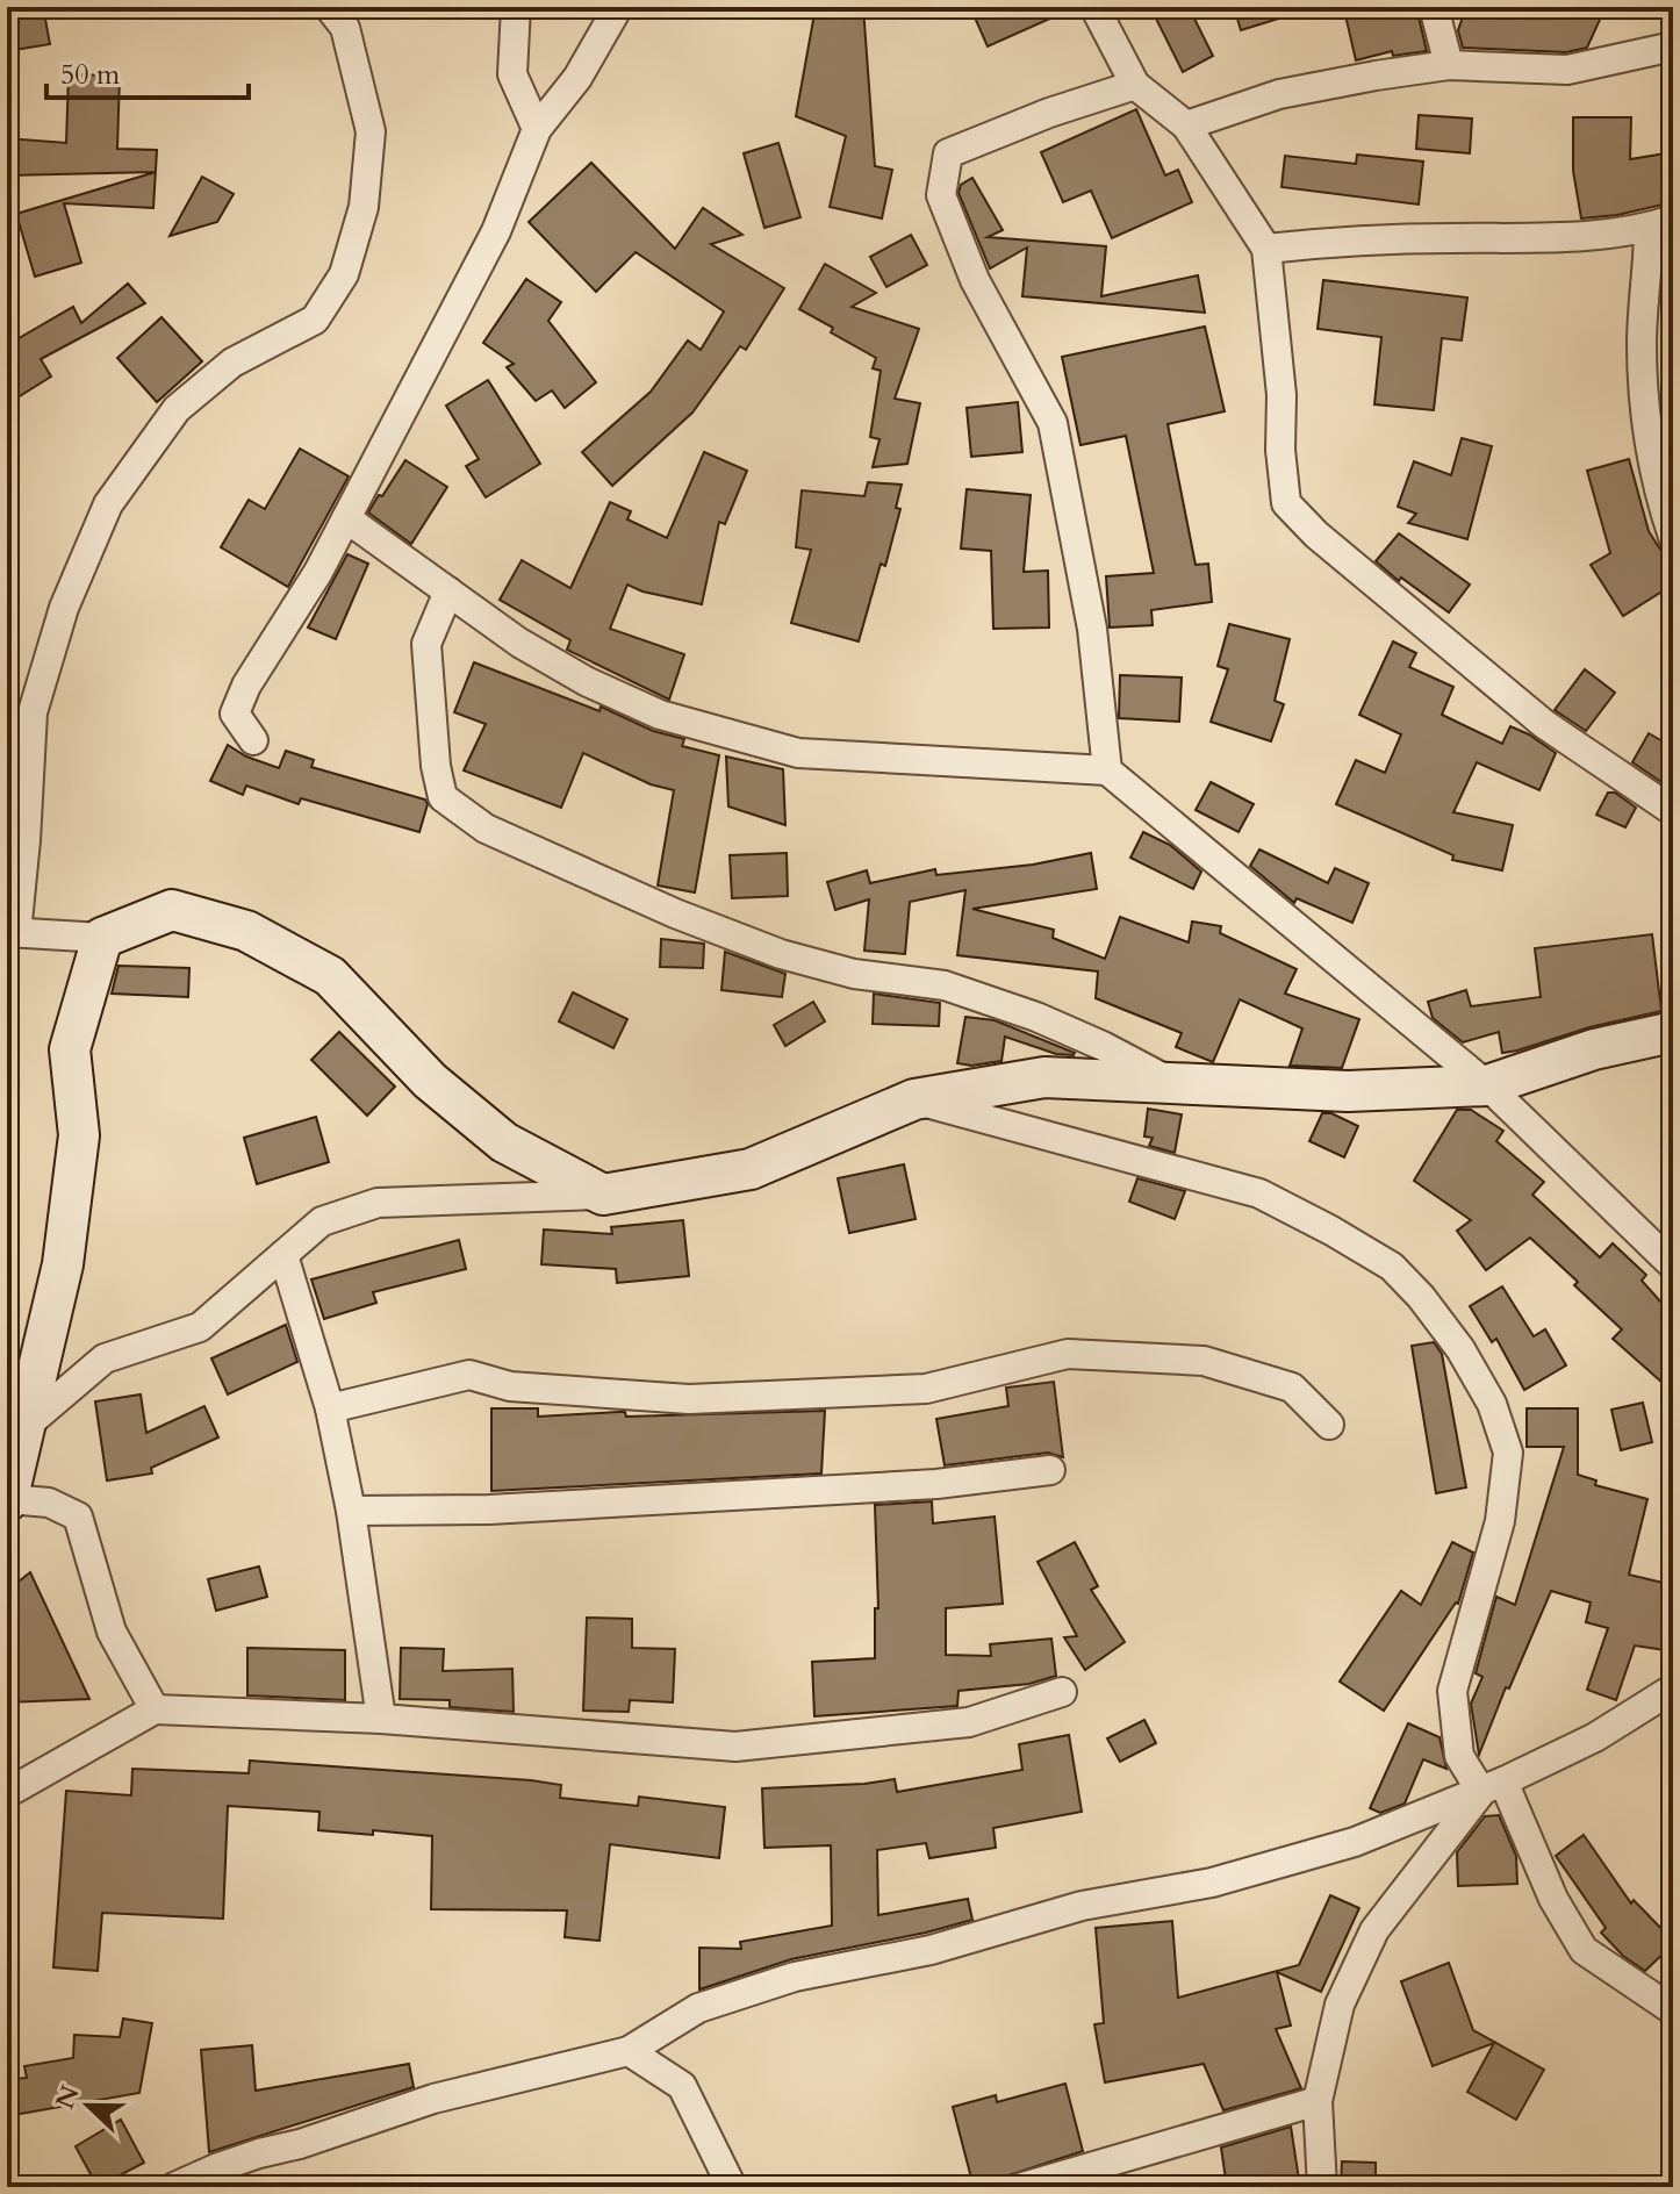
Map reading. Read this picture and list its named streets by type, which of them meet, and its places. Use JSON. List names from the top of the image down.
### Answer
{
  "scale_bar": "50 m",
  "north": "left"
}
